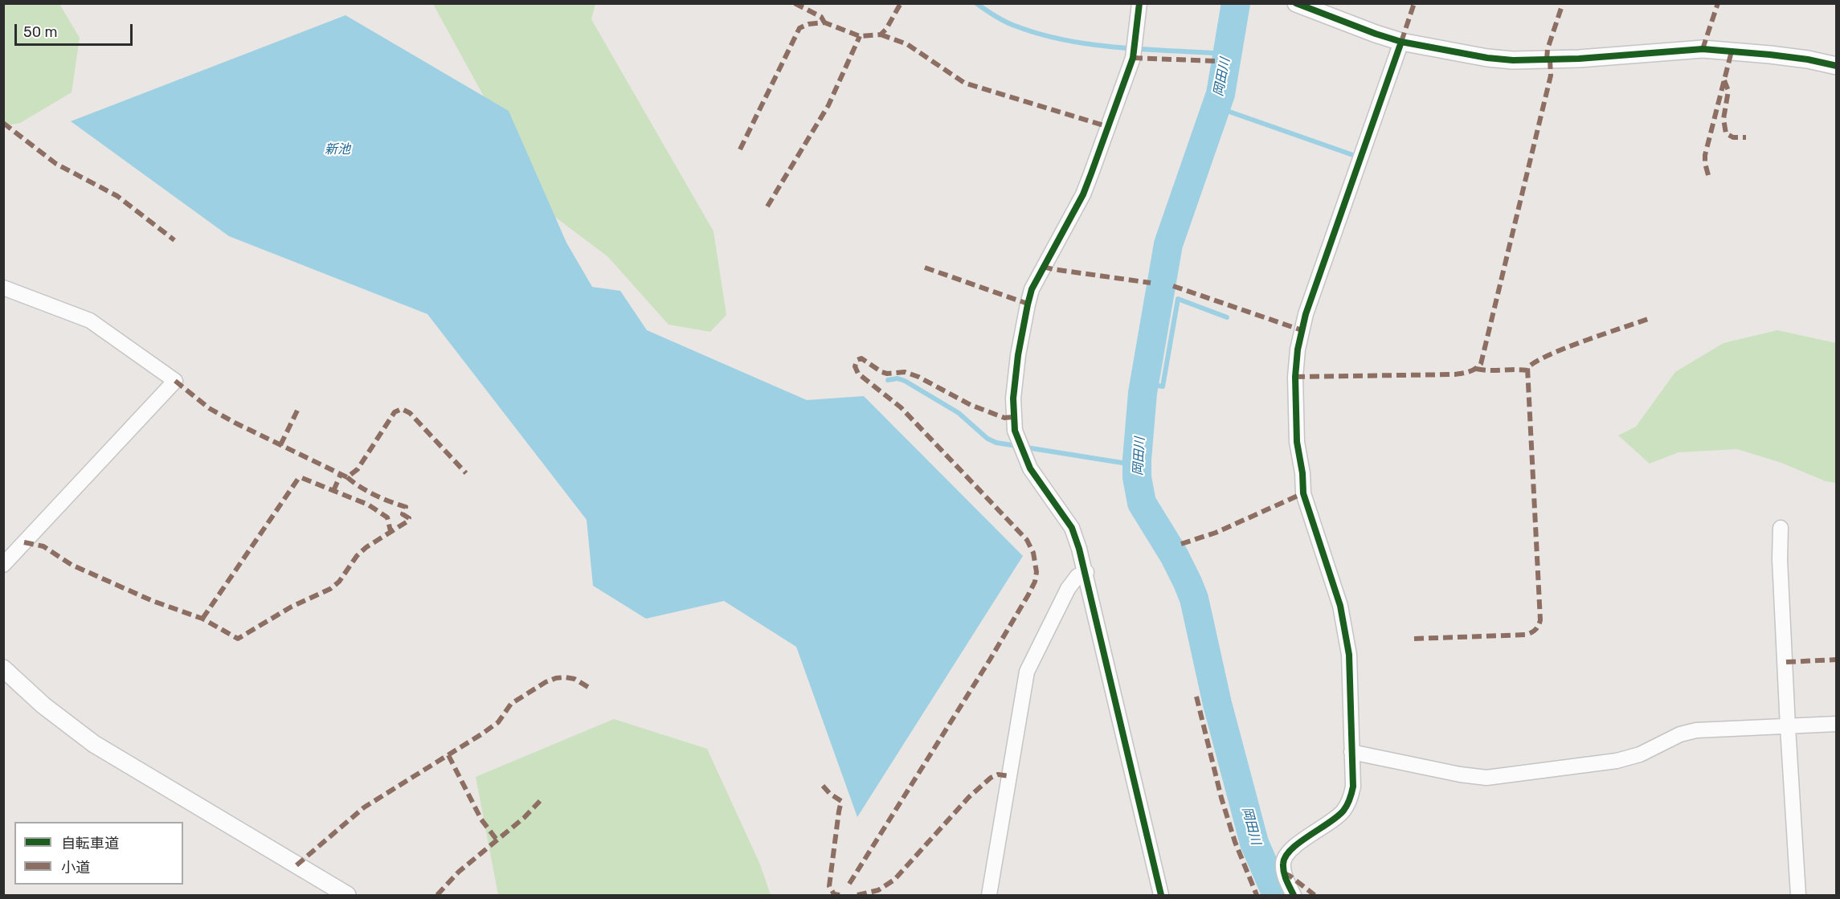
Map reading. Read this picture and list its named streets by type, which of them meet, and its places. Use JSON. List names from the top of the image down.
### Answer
{
  "water": ["岡田川", "新池"],
  "legend": ["自転車道", "小道"],
  "scale_bar": "50 m"
}
